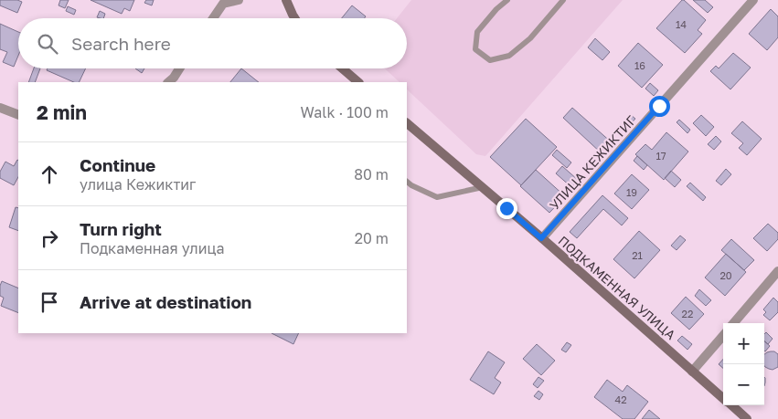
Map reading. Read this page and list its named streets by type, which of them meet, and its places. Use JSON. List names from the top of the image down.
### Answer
{
  "streets": {
    "street": ["УЛИЦА КЕЖИКТИГ", "ПОДКАМЕННАЯ УЛИЦА"]
  },
  "crossings": [
    ["УЛИЦА КЕЖИКТИГ", "ПОДКАМЕННАЯ УЛИЦА"]
  ],
  "house_numbers": [
    "14",
    "16",
    "17",
    "19",
    "21",
    "20",
    "22",
    "42"
  ],
  "page": {
    "search": "Search here",
    "heading": ["2 min", "Walk · 100 m"],
    "list": [
      ["Continue", "улица Кежиктиг", "80 m"],
      ["Turn right", "Подкаменная улица", "20 m"],
      "Arrive at destination"
    ],
    "map_buttons": ["+", "−"]
  }
}
